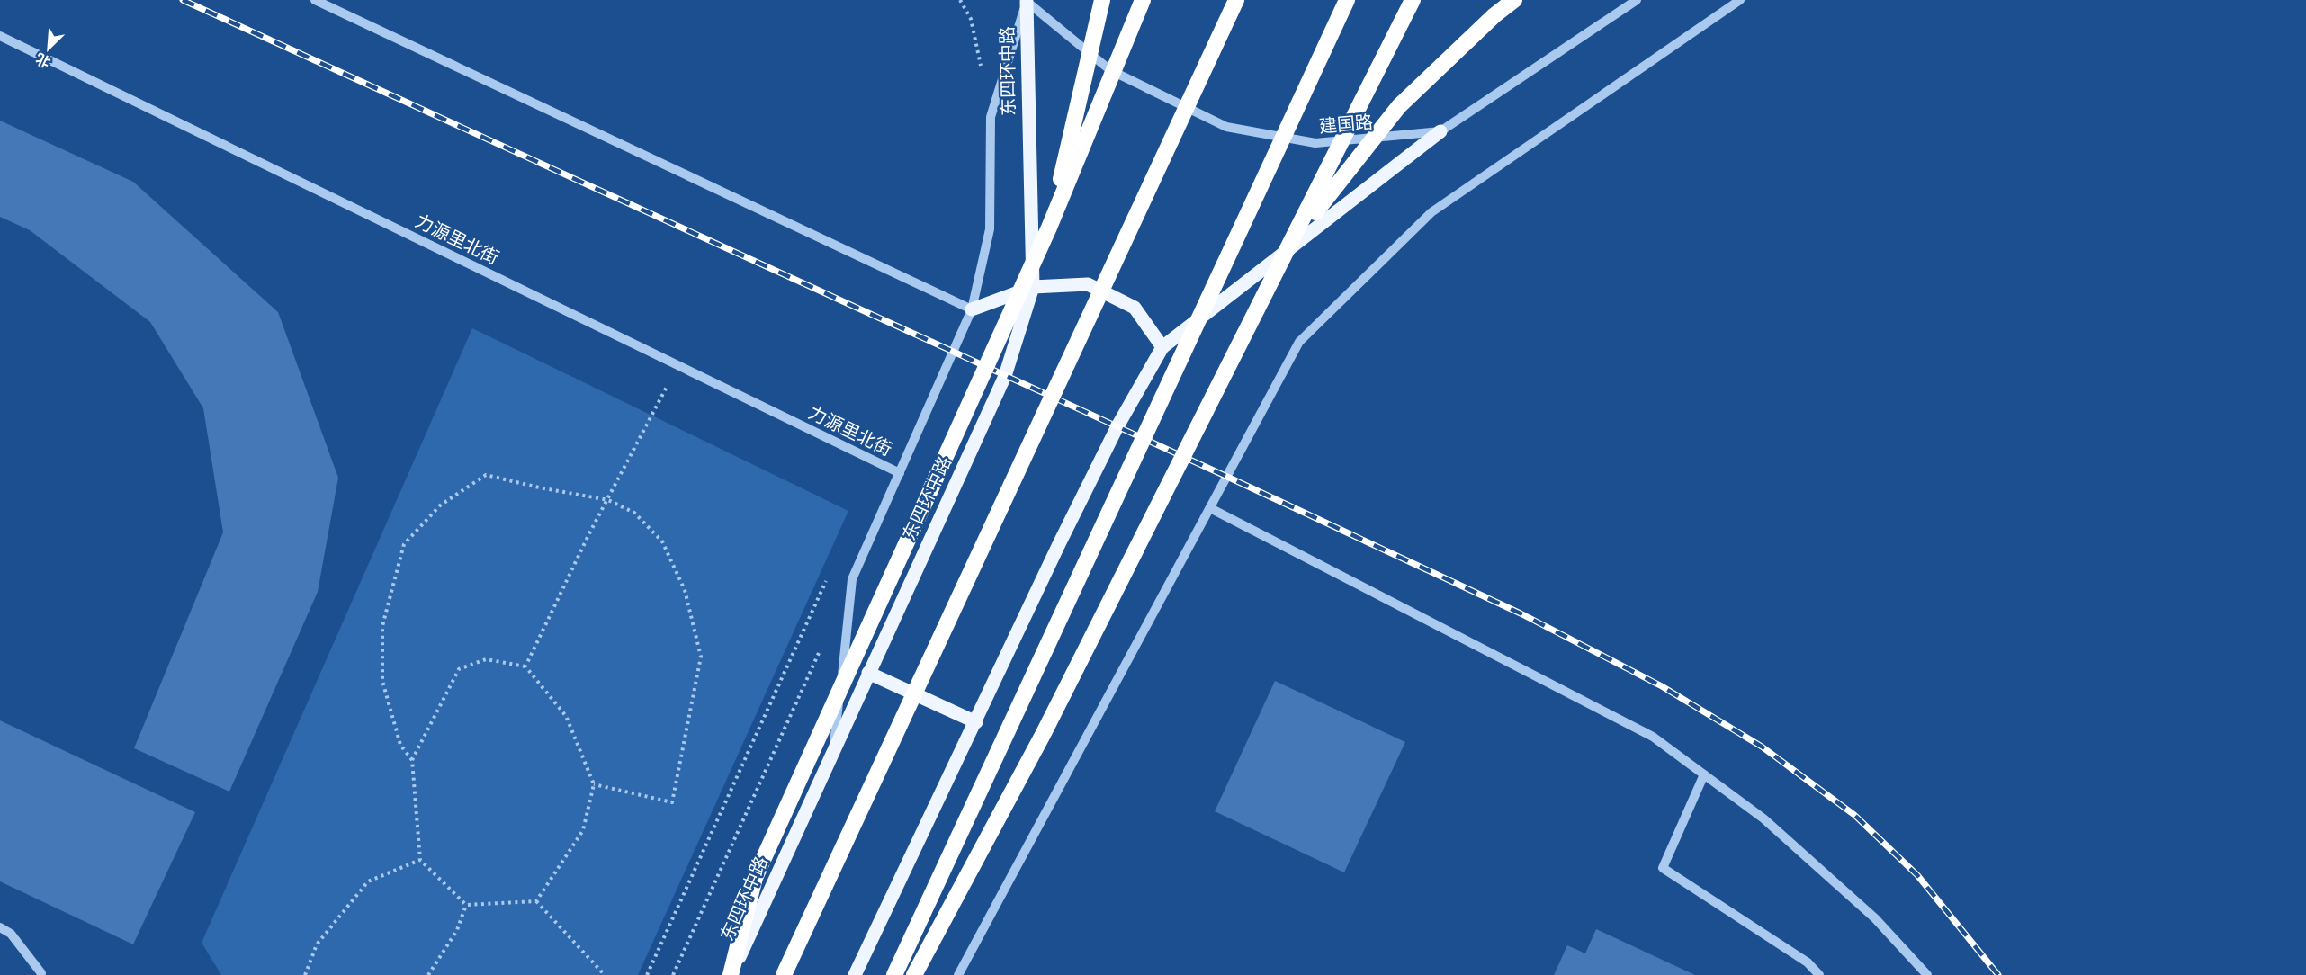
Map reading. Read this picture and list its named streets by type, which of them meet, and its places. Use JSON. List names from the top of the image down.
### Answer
{
  "streets": {
    "main road": ["东四环中路"],
    "street": ["建国路", "力源里北街"]
  },
  "crossings": [
    ["东四环中路", "建国路"],
    ["东四环中路", "力源里北街"]
  ],
  "north": "bottom left"
}
